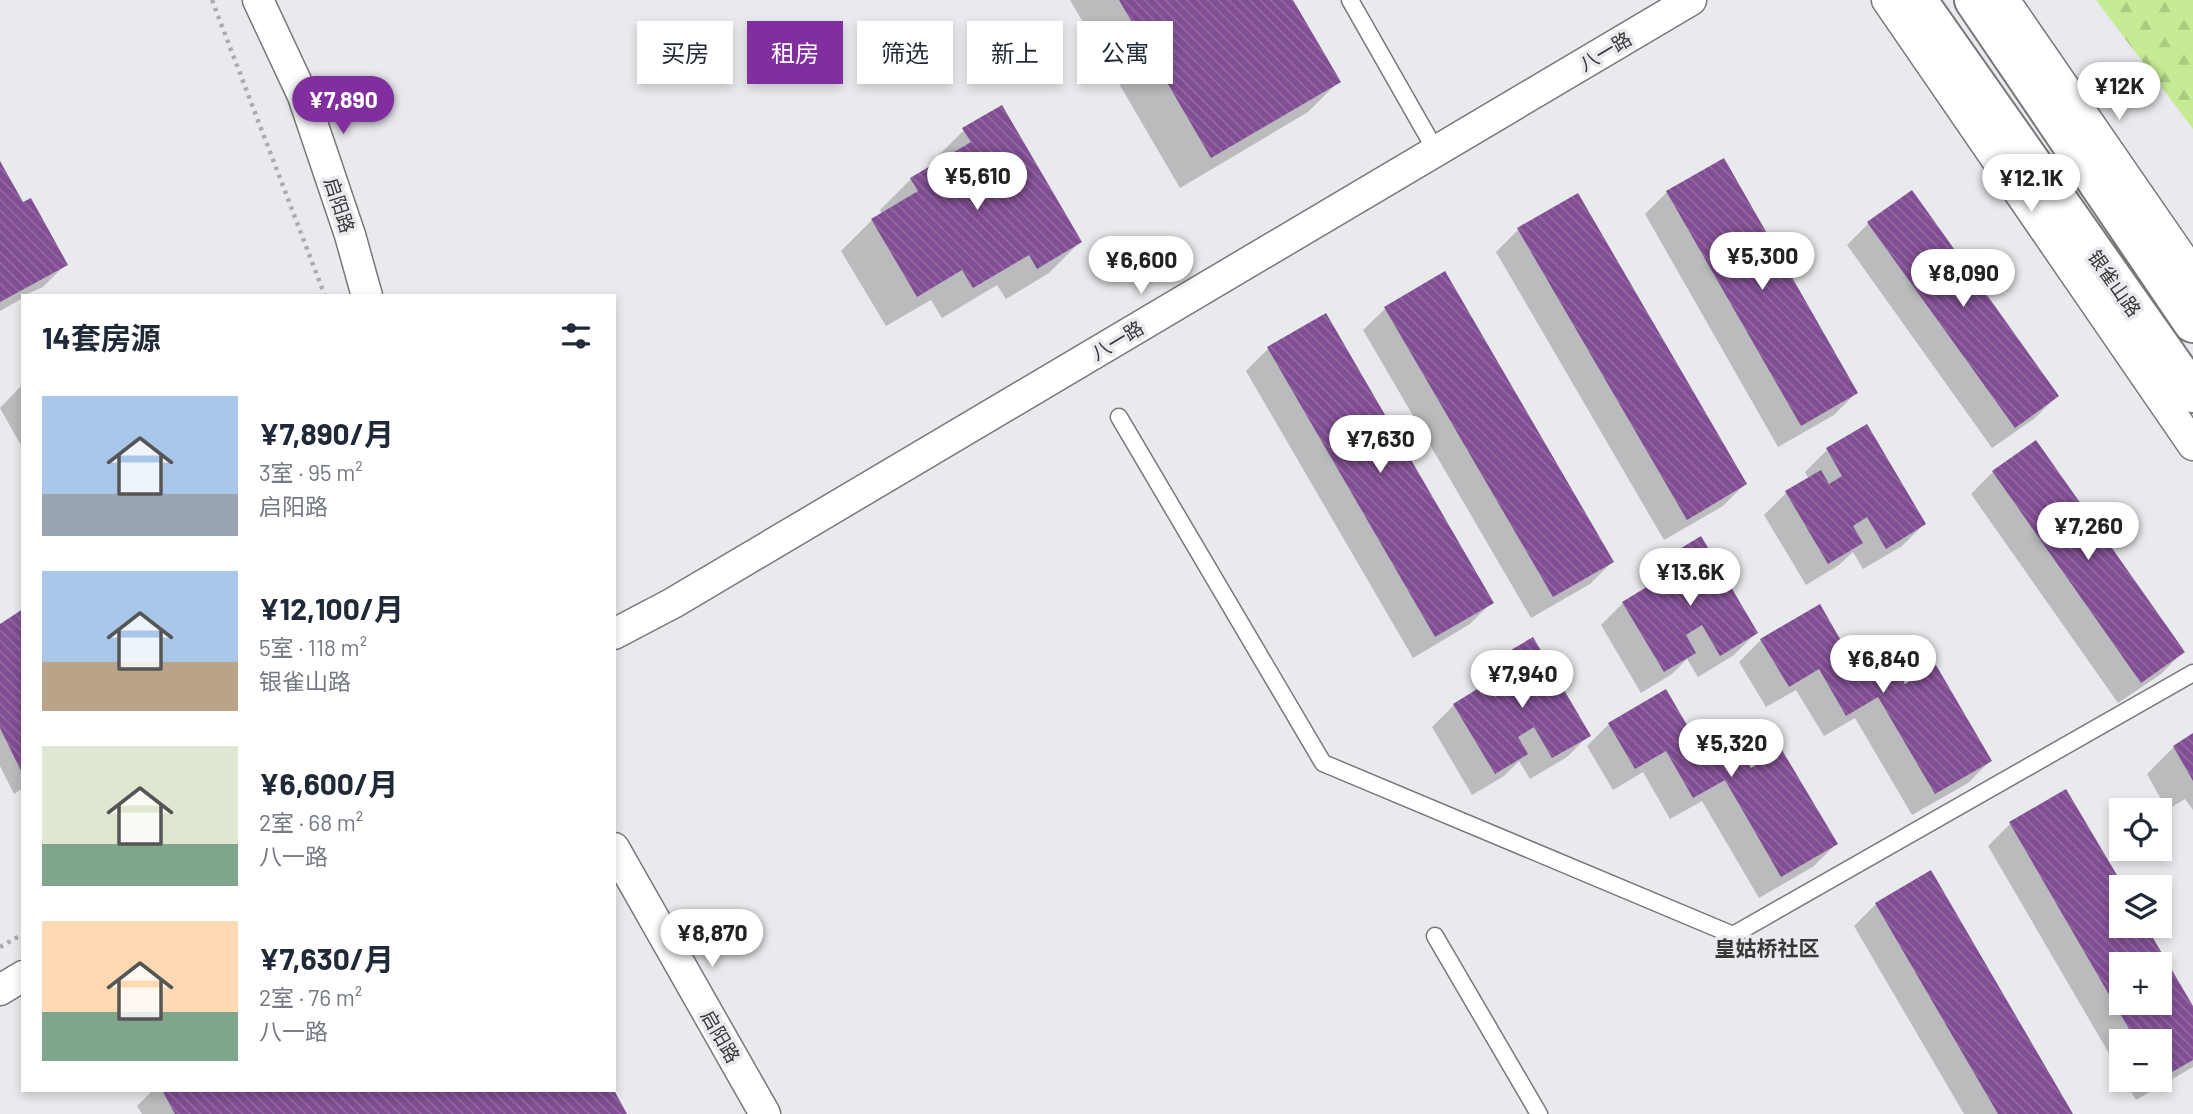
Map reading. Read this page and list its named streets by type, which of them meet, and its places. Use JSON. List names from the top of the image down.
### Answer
{
  "streets": {
    "main road": ["银雀山路"],
    "street": ["八一路", "启阳路"]
  },
  "districts": ["皇姑桥社区"],
  "page": {
    "chip": [
      "买房",
      "租房",
      "筛选",
      "新上",
      "公寓"
    ],
    "price": [
      "¥12K",
      "¥7,890",
      "¥5,610",
      "¥12.1K",
      "¥5,300",
      "¥6,600",
      "¥8,090",
      "¥7,630",
      "¥7,260",
      "¥13.6K",
      "¥6,840",
      "¥7,940",
      "¥5,320",
      "¥8,870"
    ],
    "heading": "14套房源",
    "list": [
      {
        "name": "¥7,890/月",
        "note": "3室 · 95 m² · 启阳路"
      },
      {
        "name": "¥12,100/月",
        "note": "5室 · 118 m² · 银雀山路"
      },
      {
        "name": "¥6,600/月",
        "note": "2室 · 68 m² · 八一路"
      },
      {
        "name": "¥7,630/月",
        "note": "2室 · 76 m² · 八一路"
      }
    ],
    "map_buttons": ["+", "−"]
  }
}
